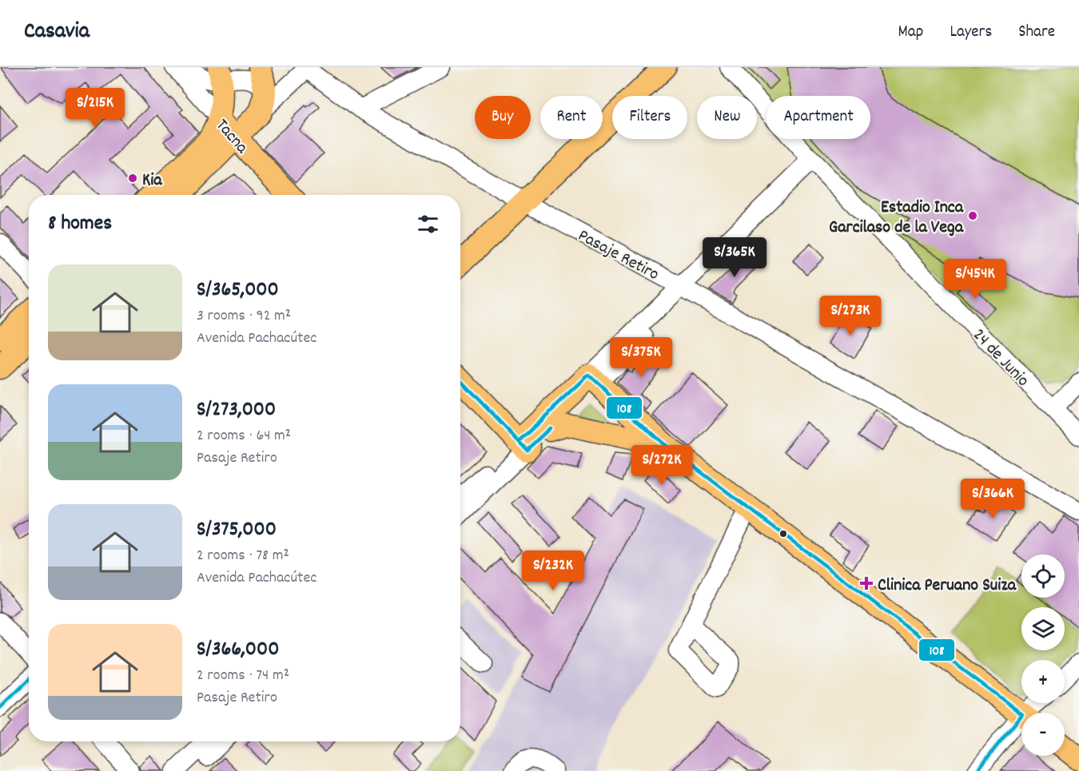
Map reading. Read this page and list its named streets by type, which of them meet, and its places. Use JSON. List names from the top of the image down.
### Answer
{
  "streets": {
    "main road": ["Tacna"],
    "street": ["Pasaje Retiro", "24 de Junio"]
  },
  "places": {
    "other": ["Kia", "Estadio Inca Garcilaso de la Vega"],
    "health": ["Clinica Peruano Suiza"]
  },
  "lines": ["transit line 108"],
  "page": {
    "header": "Casavia",
    "nav": ["Map", "Layers", "Share"],
    "price": [
      "S/215K",
      "S/365K",
      "S/454K",
      "S/273K",
      "S/375K",
      "S/272K",
      "S/366K",
      "S/232K"
    ],
    "chip": [
      "Buy",
      "Rent",
      "Filters",
      "New",
      "Apartment"
    ],
    "heading": "8 homes",
    "list": [
      {
        "name": "S/365,000",
        "note": "3 rooms · 92 m² · Avenida Pachacútec"
      },
      {
        "name": "S/273,000",
        "note": "2 rooms · 64 m² · Pasaje Retiro"
      },
      {
        "name": "S/375,000",
        "note": "2 rooms · 78 m² · Avenida Pachacútec"
      },
      {
        "name": "S/366,000",
        "note": "2 rooms · 74 m² · Pasaje Retiro"
      }
    ],
    "map_buttons": ["+", "−"]
  }
}
